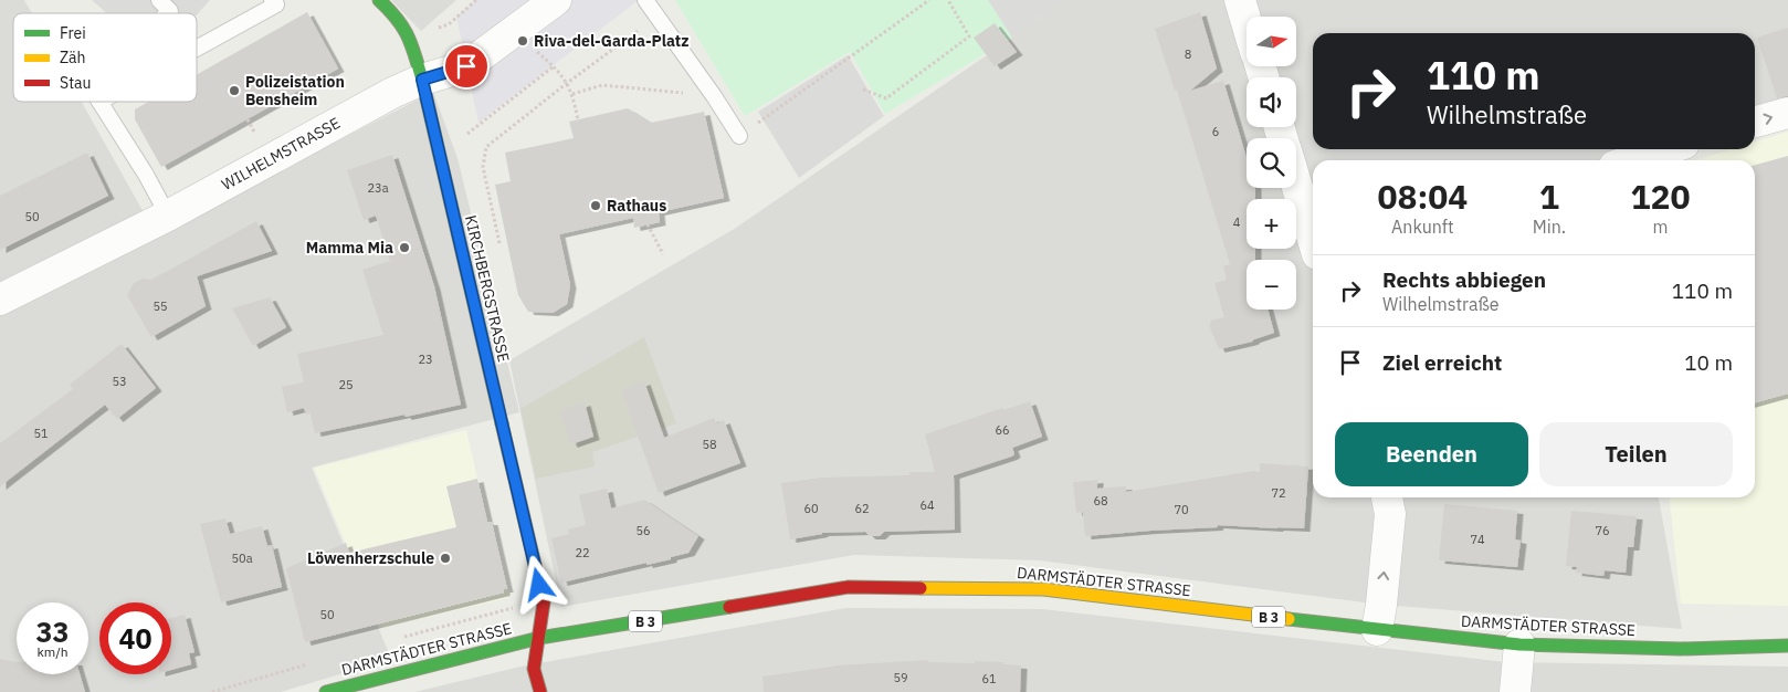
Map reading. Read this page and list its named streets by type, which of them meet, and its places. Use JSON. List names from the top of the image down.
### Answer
{
  "streets": {
    "main road": ["KIRCHBERGSTRASSE", "DARMSTÄDTER STRASSE", "B 3"],
    "street": ["WILHELMSTRASSE"]
  },
  "crossings": [
    ["WILHELMSTRASSE", "KIRCHBERGSTRASSE"],
    ["KIRCHBERGSTRASSE", "DARMSTÄDTER STRASSE"]
  ],
  "places": [
    "Riva-del-Garda-Platz",
    "Polizeistation Bensheim",
    "Rathaus",
    "Mamma Mia",
    "Löwenherzschule"
  ],
  "house_numbers": [
    "8",
    "6",
    "23a",
    "50",
    "4",
    "55",
    "23",
    "53",
    "25",
    "66",
    "51",
    "58",
    "72",
    "68",
    "64",
    "60",
    "62",
    "70",
    "56",
    "76",
    "74",
    "22",
    "50a",
    "50",
    "59",
    "61"
  ],
  "legend": ["Frei", "Zäh", "Stau"],
  "north": "right",
  "page": {
    "map_buttons": ["+", "−"],
    "turn": ["110 m", "Wilhelmstraße"],
    "eta": [
      "08:04",
      "Ankunft",
      "1",
      "Min.",
      "120",
      "m"
    ],
    "list": [
      {
        "name": "Rechts abbiegen",
        "note": "Wilhelmstraße",
        "value": "110 m"
      },
      {
        "name": "Ziel erreicht",
        "value": "10 m"
      }
    ],
    "buttons": ["Beenden", "Teilen"],
    "speed": "33 km/h",
    "limit": "40"
  }
}
